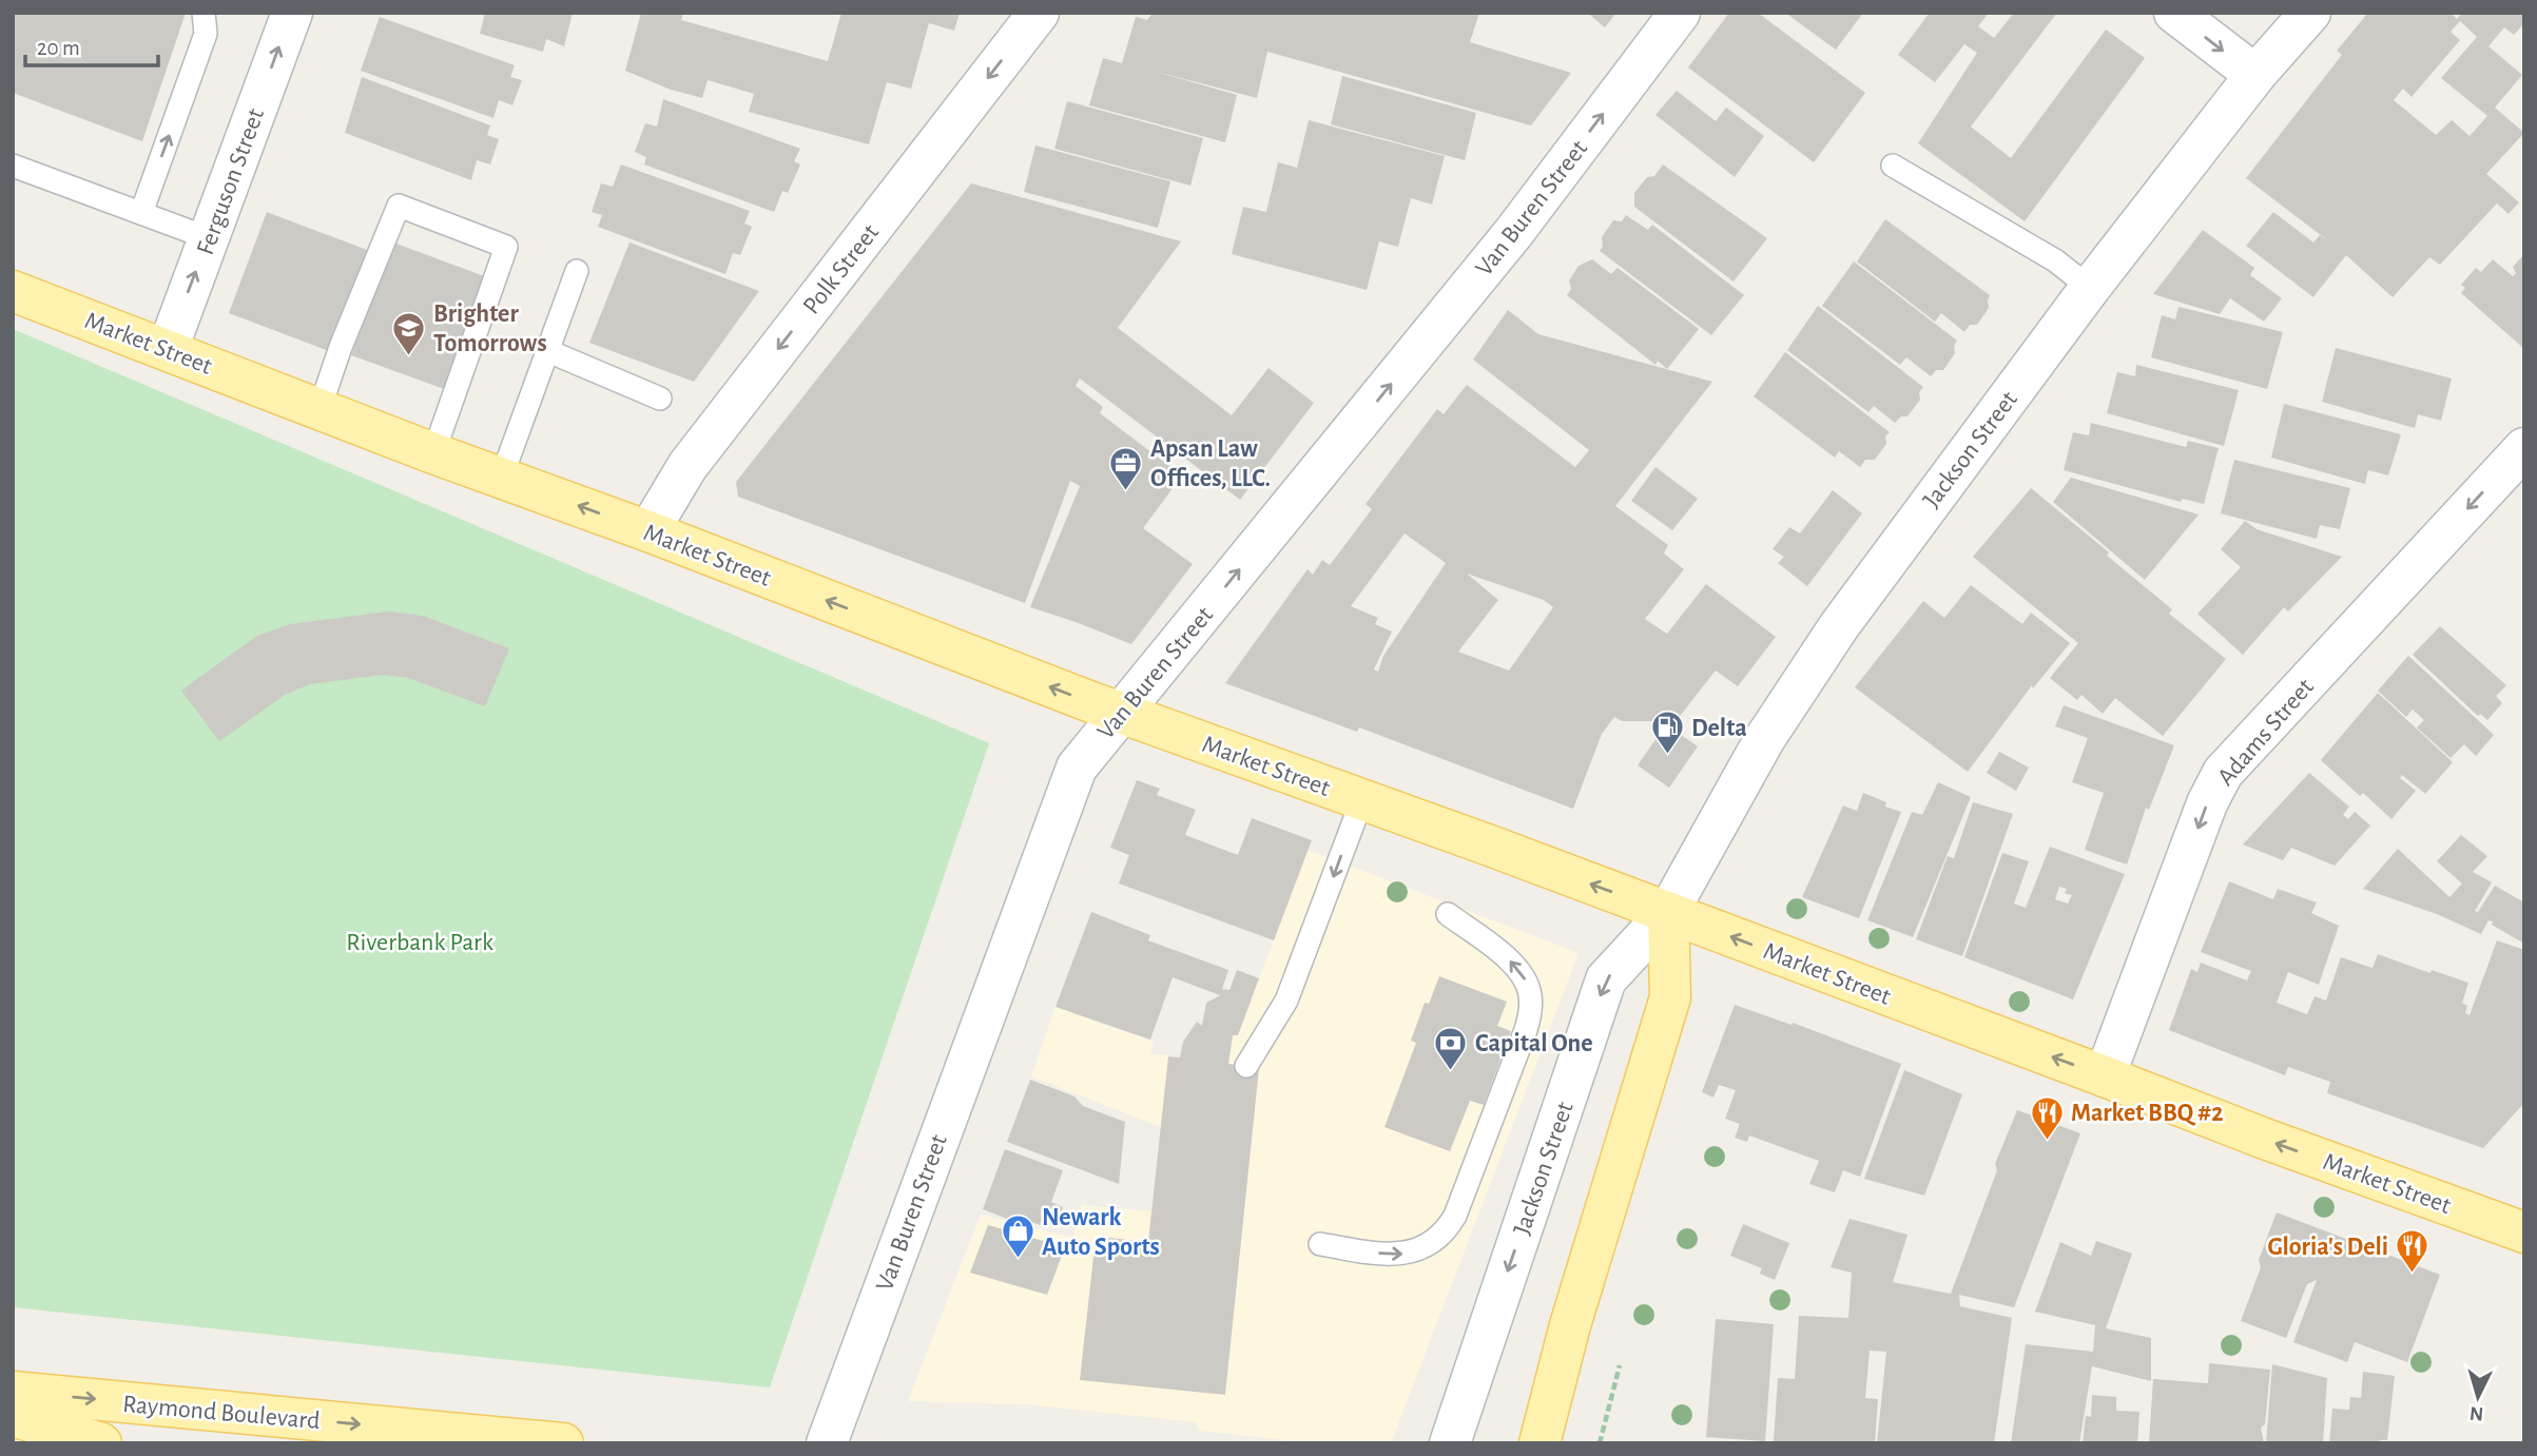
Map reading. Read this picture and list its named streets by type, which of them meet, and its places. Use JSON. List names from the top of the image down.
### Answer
{
  "streets": {
    "main road": ["Market Street", "Raymond Boulevard"],
    "street": [
      "Ferguson Street",
      "Van Buren Street",
      "Polk Street",
      "Jackson Street",
      "Adams Street"
    ]
  },
  "crossings": [
    ["Ferguson Street", "Market Street"],
    ["Van Buren Street", "Market Street"],
    ["Polk Street", "Market Street"],
    ["Market Street", "Jackson Street"],
    ["Market Street", "Adams Street"]
  ],
  "one_way": [
    "Ferguson Street",
    "Van Buren Street",
    "Polk Street",
    "Market Street",
    "Adams Street",
    "Raymond Boulevard"
  ],
  "parks": ["Riverbank Park"],
  "places": {
    "school or university": ["Brighter Tomorrows"],
    "office": ["Apsan Law Offices, LLC."],
    "fuel station": ["Delta"],
    "bank": ["Capital One"],
    "restaurant": ["Market BBQ #2", "Gloria's Deli"],
    "shop": ["Newark Auto Sports"]
  },
  "scale_bar": "20 m",
  "north": "bottom"
}
